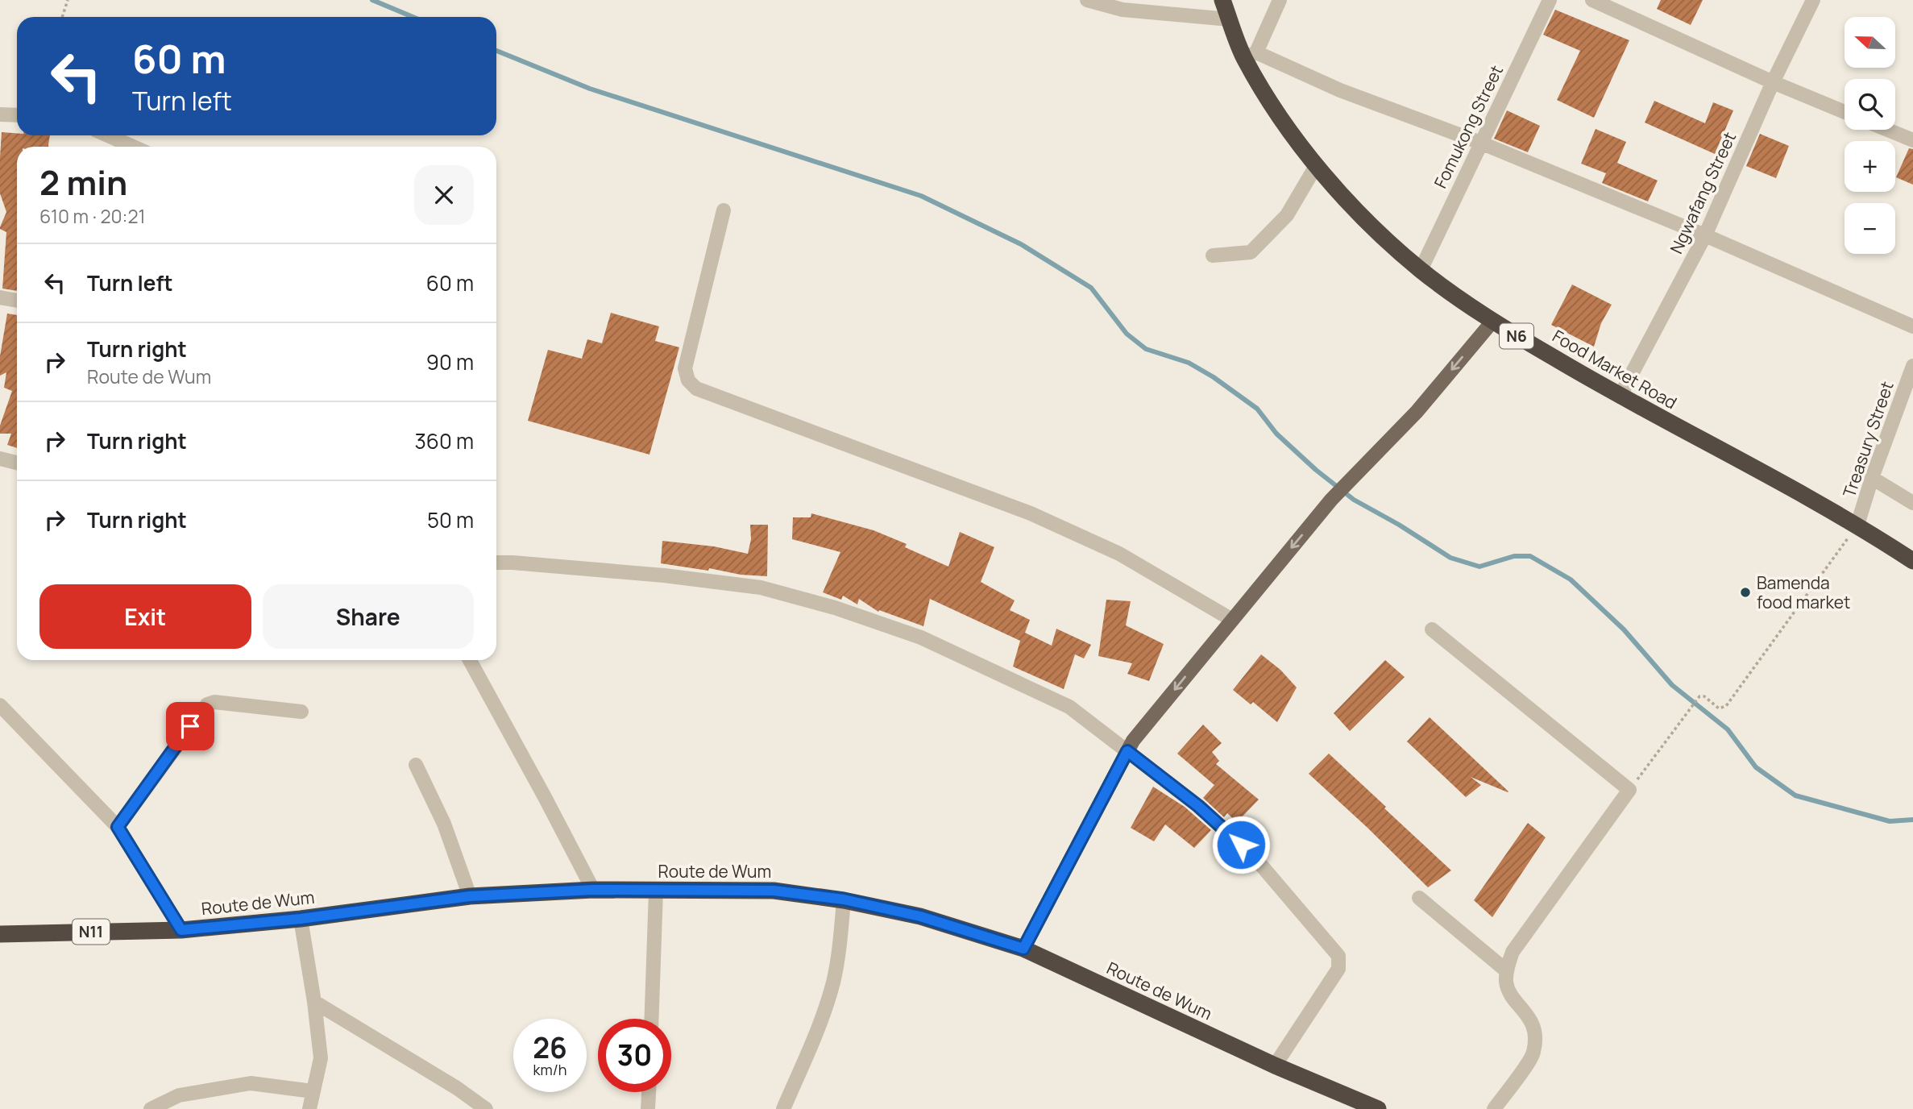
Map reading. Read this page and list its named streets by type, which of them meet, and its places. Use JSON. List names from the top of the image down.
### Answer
{
  "streets": {
    "highway": [
      "N6",
      "Food Market Road",
      "Route de Wum",
      "N11"
    ],
    "street": ["Fomukong Street", "Ngwafang Street", "Treasury Street"]
  },
  "crossings": [
    ["Fomukong Street", "Food Market Road"],
    ["Ngwafang Street", "Food Market Road"],
    ["Food Market Road", "Treasury Street"],
    ["Route de Wum", "N11"]
  ],
  "places": ["Bamenda food market"],
  "north": "left",
  "page": {
    "map_buttons": ["+", "−"],
    "turn": ["60 m", "Turn left"],
    "heading": ["2 min", "610 m · 20:21"],
    "list": [
      {
        "name": "Turn left",
        "value": "60 m"
      },
      {
        "name": "Turn right",
        "note": "Route de Wum",
        "value": "90 m"
      },
      {
        "name": "Turn right",
        "value": "360 m"
      },
      {
        "name": "Turn right",
        "value": "50 m"
      }
    ],
    "buttons": ["Exit", "Share"],
    "speed": "26 km/h",
    "limit": "30"
  }
}
